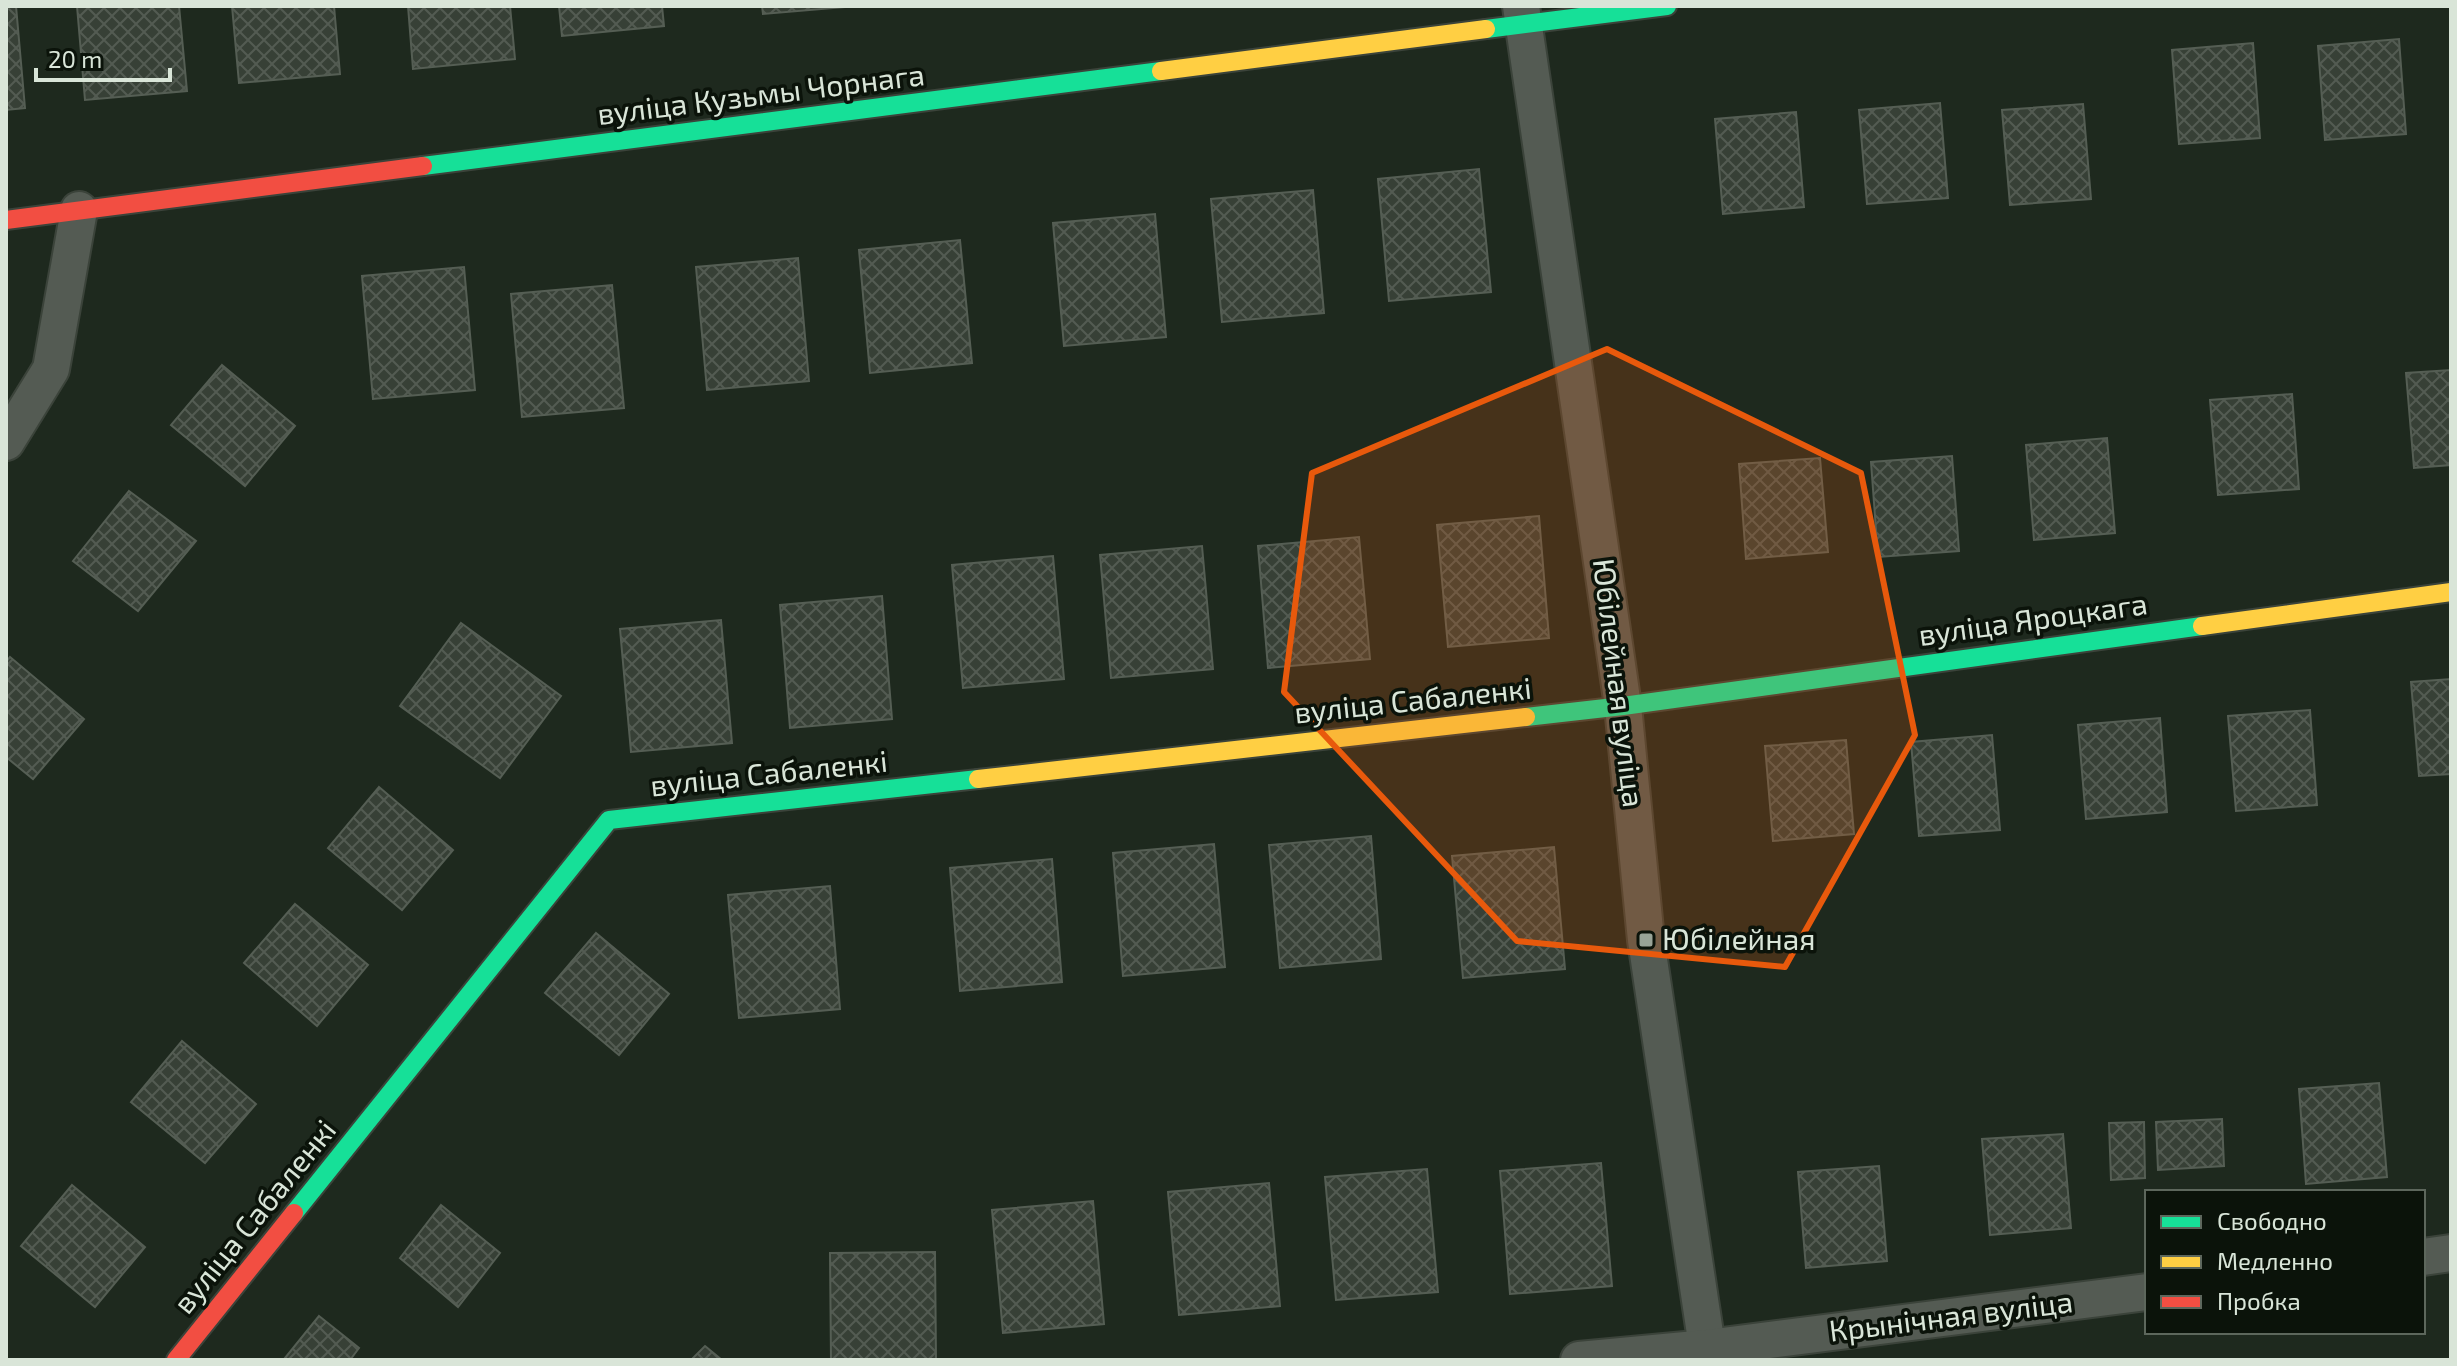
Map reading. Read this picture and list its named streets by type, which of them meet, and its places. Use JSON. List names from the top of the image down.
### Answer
{
  "streets": {
    "street": [
      "вуліца Кузьмы Чорнага",
      "вуліца Яроцкага",
      "Юбілейная вуліца",
      "вуліца Сабаленкі",
      "Крынічная вуліца"
    ]
  },
  "crossings": [
    ["вуліца Кузьмы Чорнага", "Юбілейная вуліца"],
    ["вуліца Яроцкага", "Юбілейная вуліца"],
    ["вуліца Яроцкага", "вуліца Сабаленкі"],
    ["Юбілейная вуліца", "вуліца Сабаленкі"],
    ["Юбілейная вуліца", "Крынічная вуліца"]
  ],
  "places": {
    "transit": ["Юбілейная"]
  },
  "legend": ["Свободно", "Медленно", "Пробка"],
  "scale_bar": "20 m"
}
